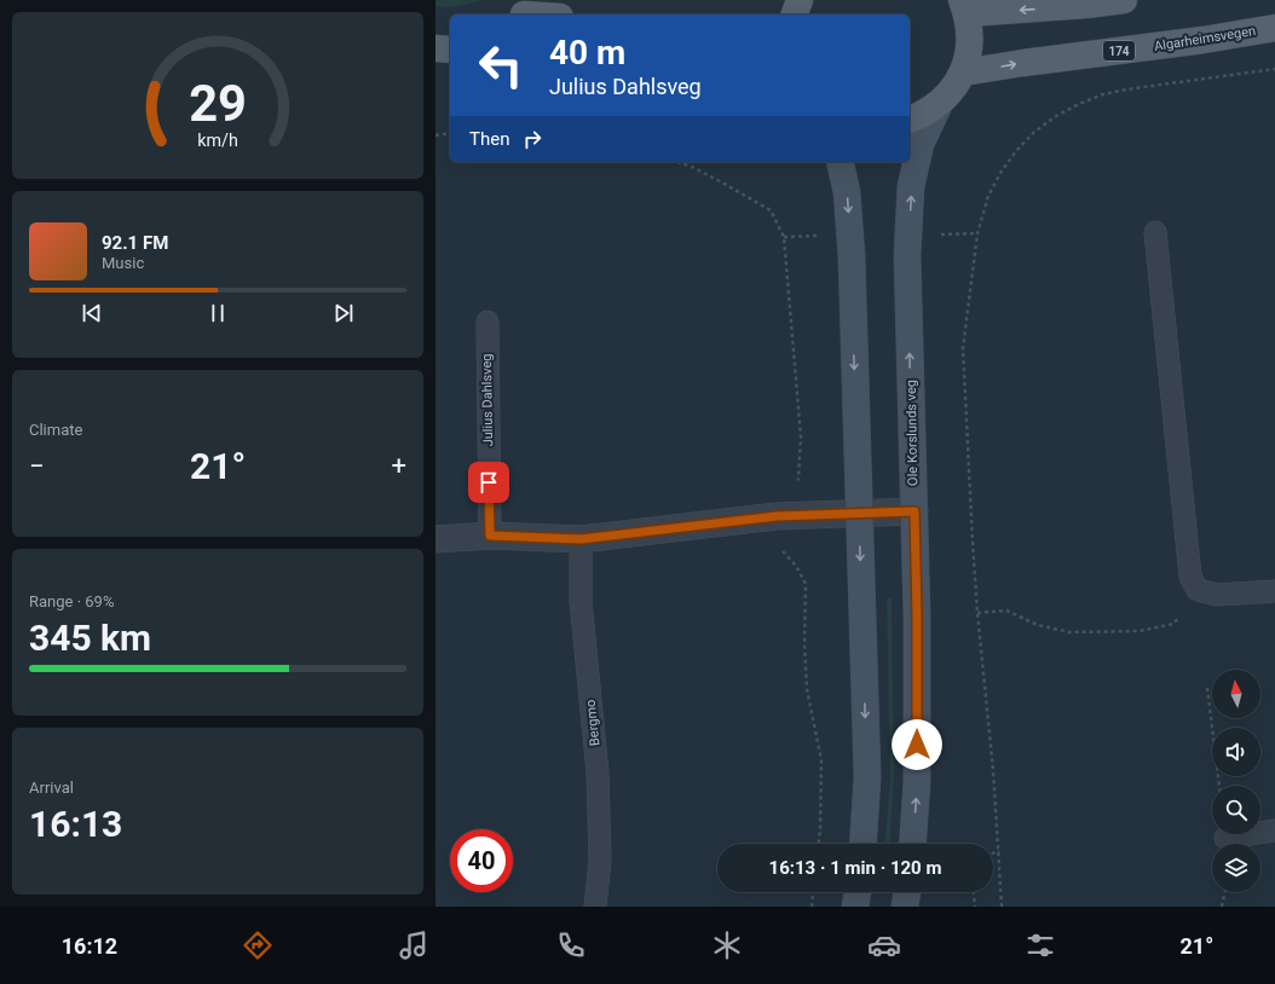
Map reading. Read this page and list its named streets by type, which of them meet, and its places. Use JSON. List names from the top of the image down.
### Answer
{
  "streets": {
    "main road": ["Algarheimsvegen", "174"],
    "street": ["Ole Korslunds veg"],
    "lane": ["Julius Dahlsveg", "Bergmo"]
  },
  "north": "top",
  "page": {
    "turn": ["40 m", "Julius Dahlsveg"],
    "then": "Then",
    "song": ["92.1 FM", "Music"],
    "tile": [
      "Climate",
      ["Range · 69%", "345 km"],
      ["Arrival", "16:13"]
    ],
    "heat": ["−", "21°", "+"],
    "limit": "40",
    "trip": "16:13 · 1 min · 120 m",
    "tabs": ["16:12", "21°"],
    "gauge": ["29", "km/h"]
  }
}
